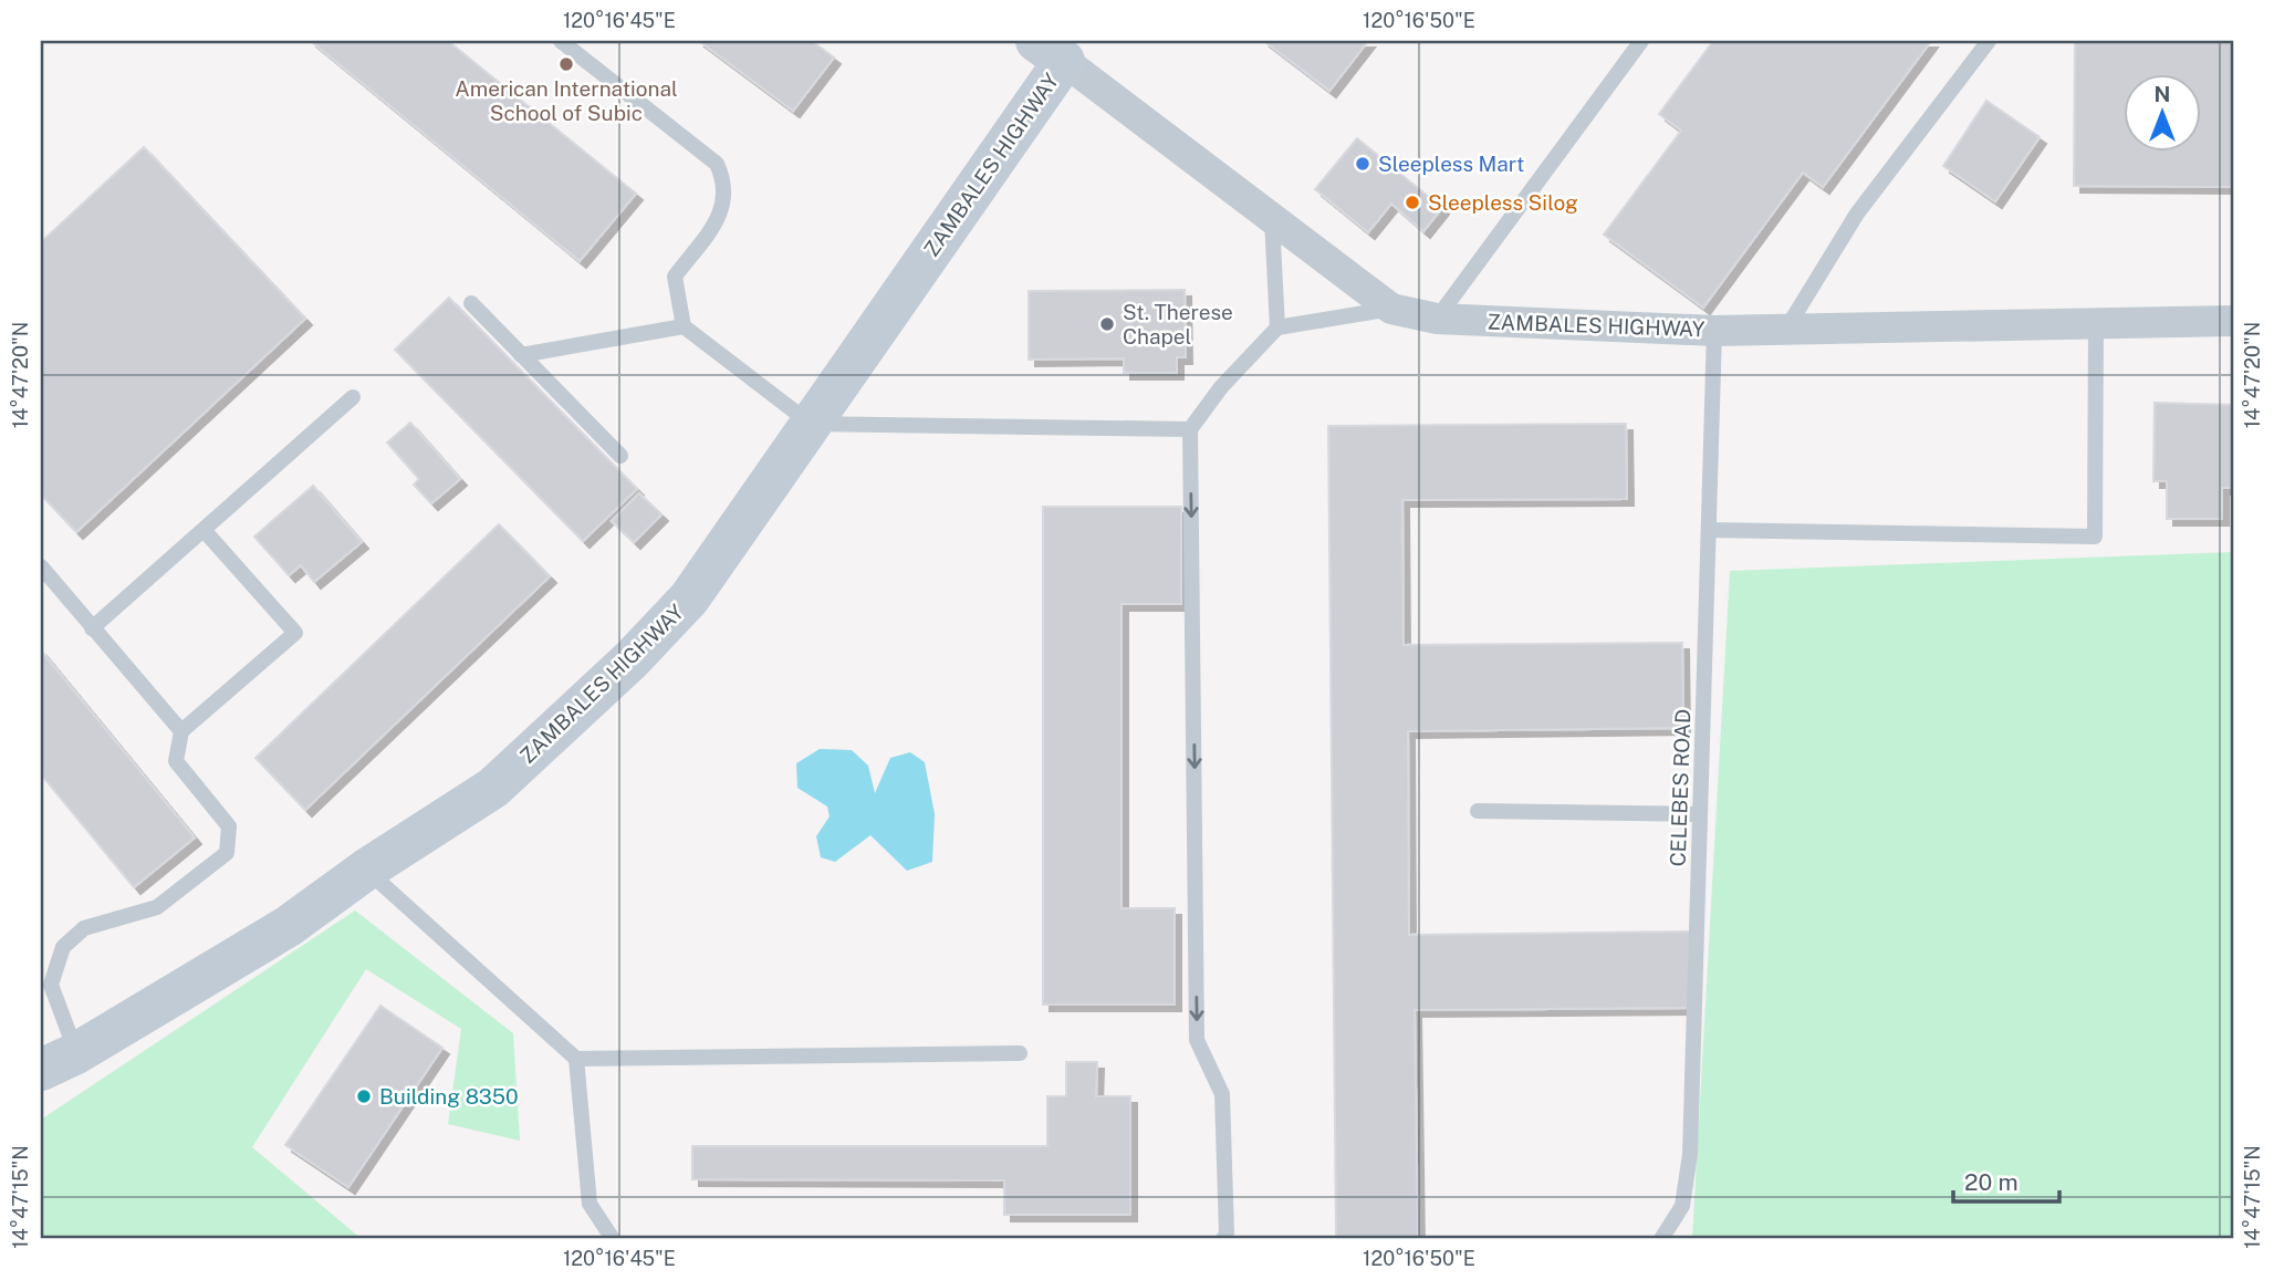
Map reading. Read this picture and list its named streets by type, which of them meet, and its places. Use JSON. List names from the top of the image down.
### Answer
{
  "streets": {
    "main road": ["ZAMBALES HIGHWAY"],
    "lane": ["CELEBES ROAD"]
  },
  "crossings": [
    ["ZAMBALES HIGHWAY", "CELEBES ROAD"]
  ],
  "places": [
    "American International School of Subic",
    "Sleepless Mart",
    "Sleepless Silog",
    "St. Therese Chapel",
    "Building 8350"
  ],
  "scale_bar": "20 m",
  "north": "top",
  "coordinates": [
    "120°16'45\"E",
    "120°16'50\"E",
    "14°47'20\"N",
    "14°47'15\"N"
  ]
}
